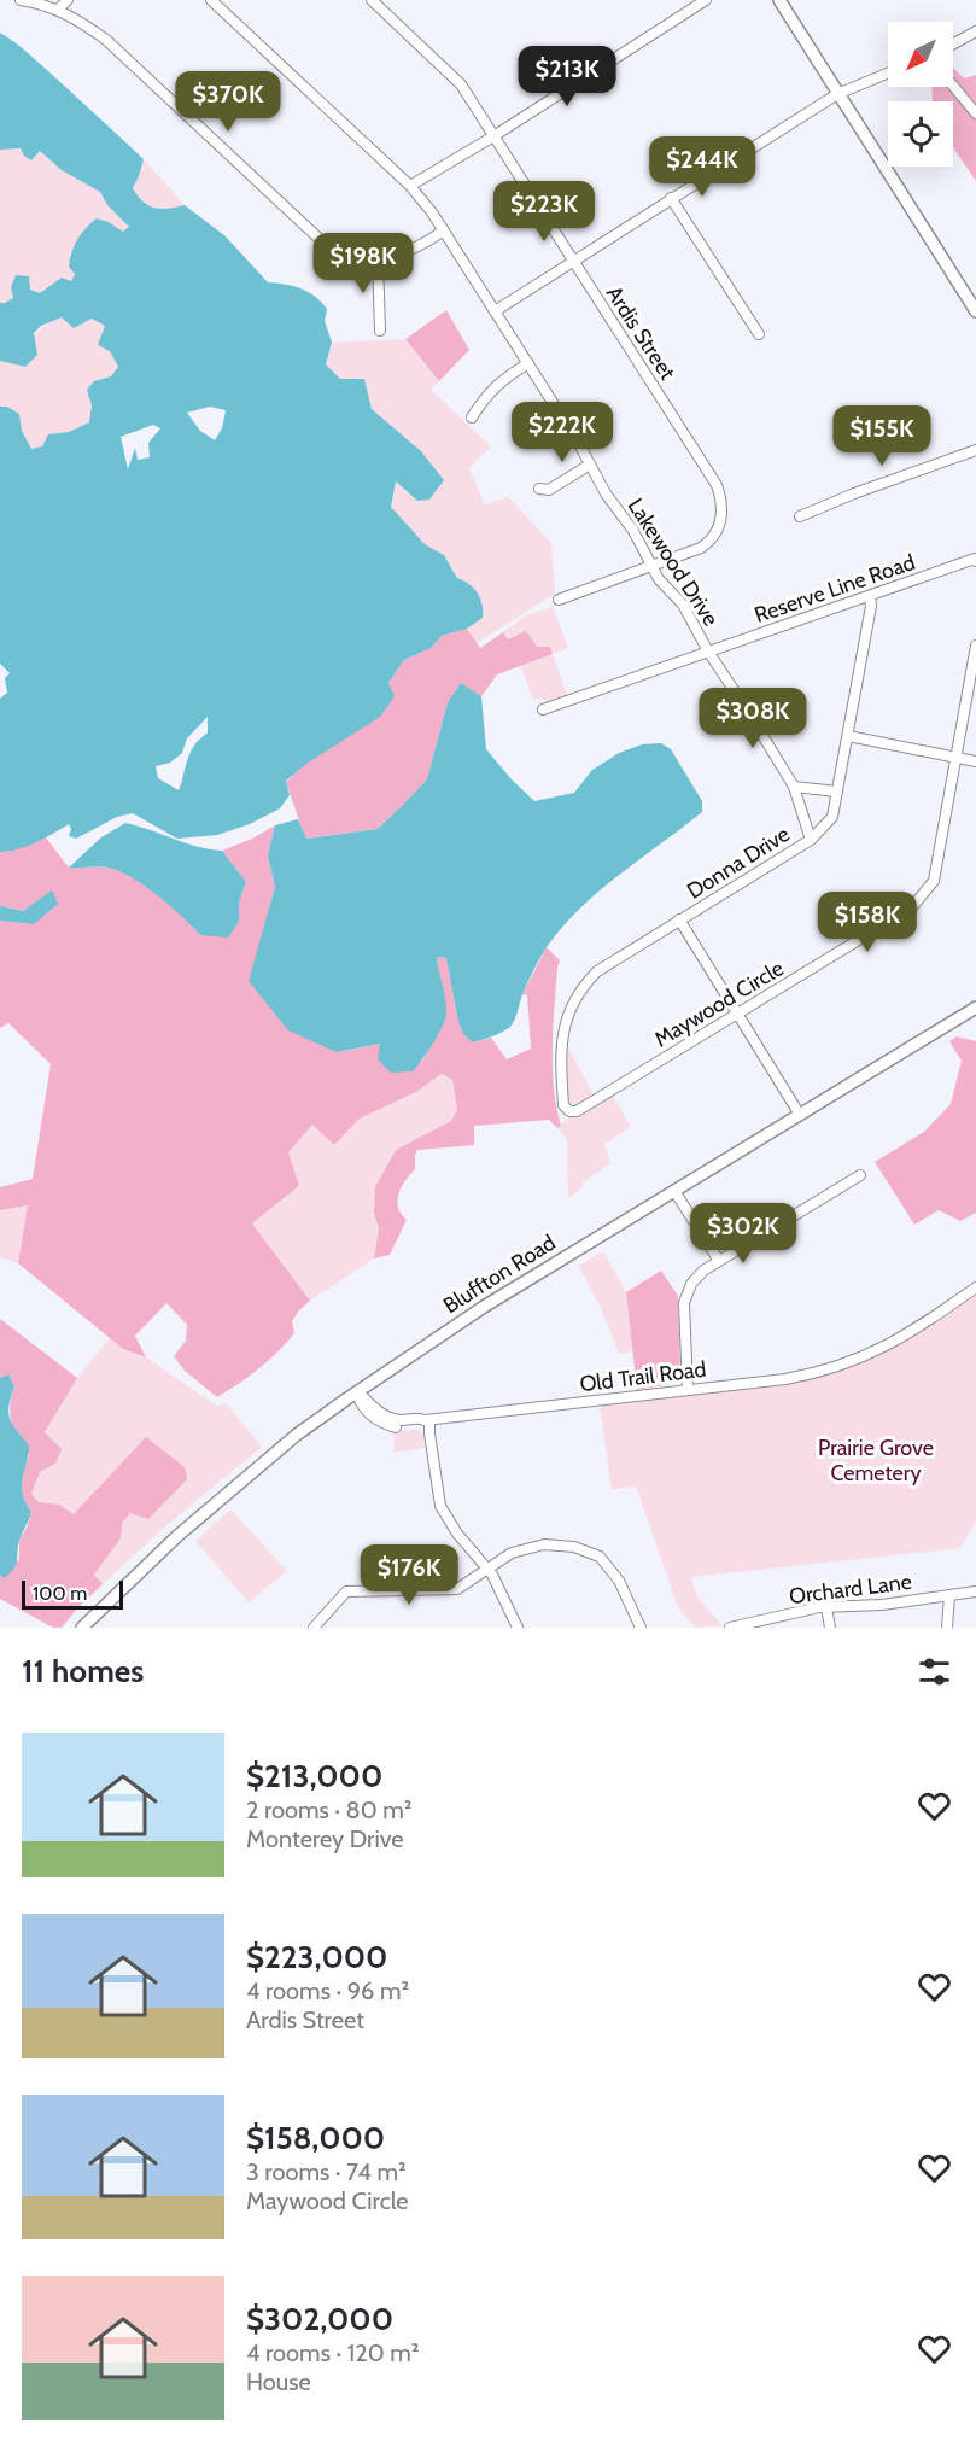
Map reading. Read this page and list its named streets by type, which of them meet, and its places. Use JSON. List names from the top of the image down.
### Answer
{
  "streets": {
    "main road": ["Bluffton Road"],
    "street": [
      "Ardis Street",
      "Lakewood Drive",
      "Reserve Line Road",
      "Donna Drive",
      "Maywood Circle",
      "Old Trail Road",
      "Orchard Lane"
    ]
  },
  "crossings": [
    ["Ardis Street", "Lakewood Drive"],
    ["Lakewood Drive", "Reserve Line Road"],
    ["Lakewood Drive", "Donna Drive"],
    ["Reserve Line Road", "Donna Drive"],
    ["Donna Drive", "Maywood Circle"],
    ["Bluffton Road", "Old Trail Road"]
  ],
  "parks": ["Prairie Grove Cemetery"],
  "scale_bar": "100 m",
  "north": "bottom left",
  "page": {
    "price": [
      "$213K",
      "$370K",
      "$244K",
      "$223K",
      "$198K",
      "$222K",
      "$155K",
      "$308K",
      "$158K",
      "$302K",
      "$176K"
    ],
    "scale": "100 m",
    "heading": "11 homes",
    "list": [
      {
        "name": "$213,000",
        "note": "2 rooms · 80 m² · Monterey Drive"
      },
      {
        "name": "$223,000",
        "note": "4 rooms · 96 m² · Ardis Street"
      },
      {
        "name": "$158,000",
        "note": "3 rooms · 74 m² · Maywood Circle"
      },
      {
        "name": "$302,000",
        "note": "4 rooms · 120 m² · House"
      }
    ]
  }
}
